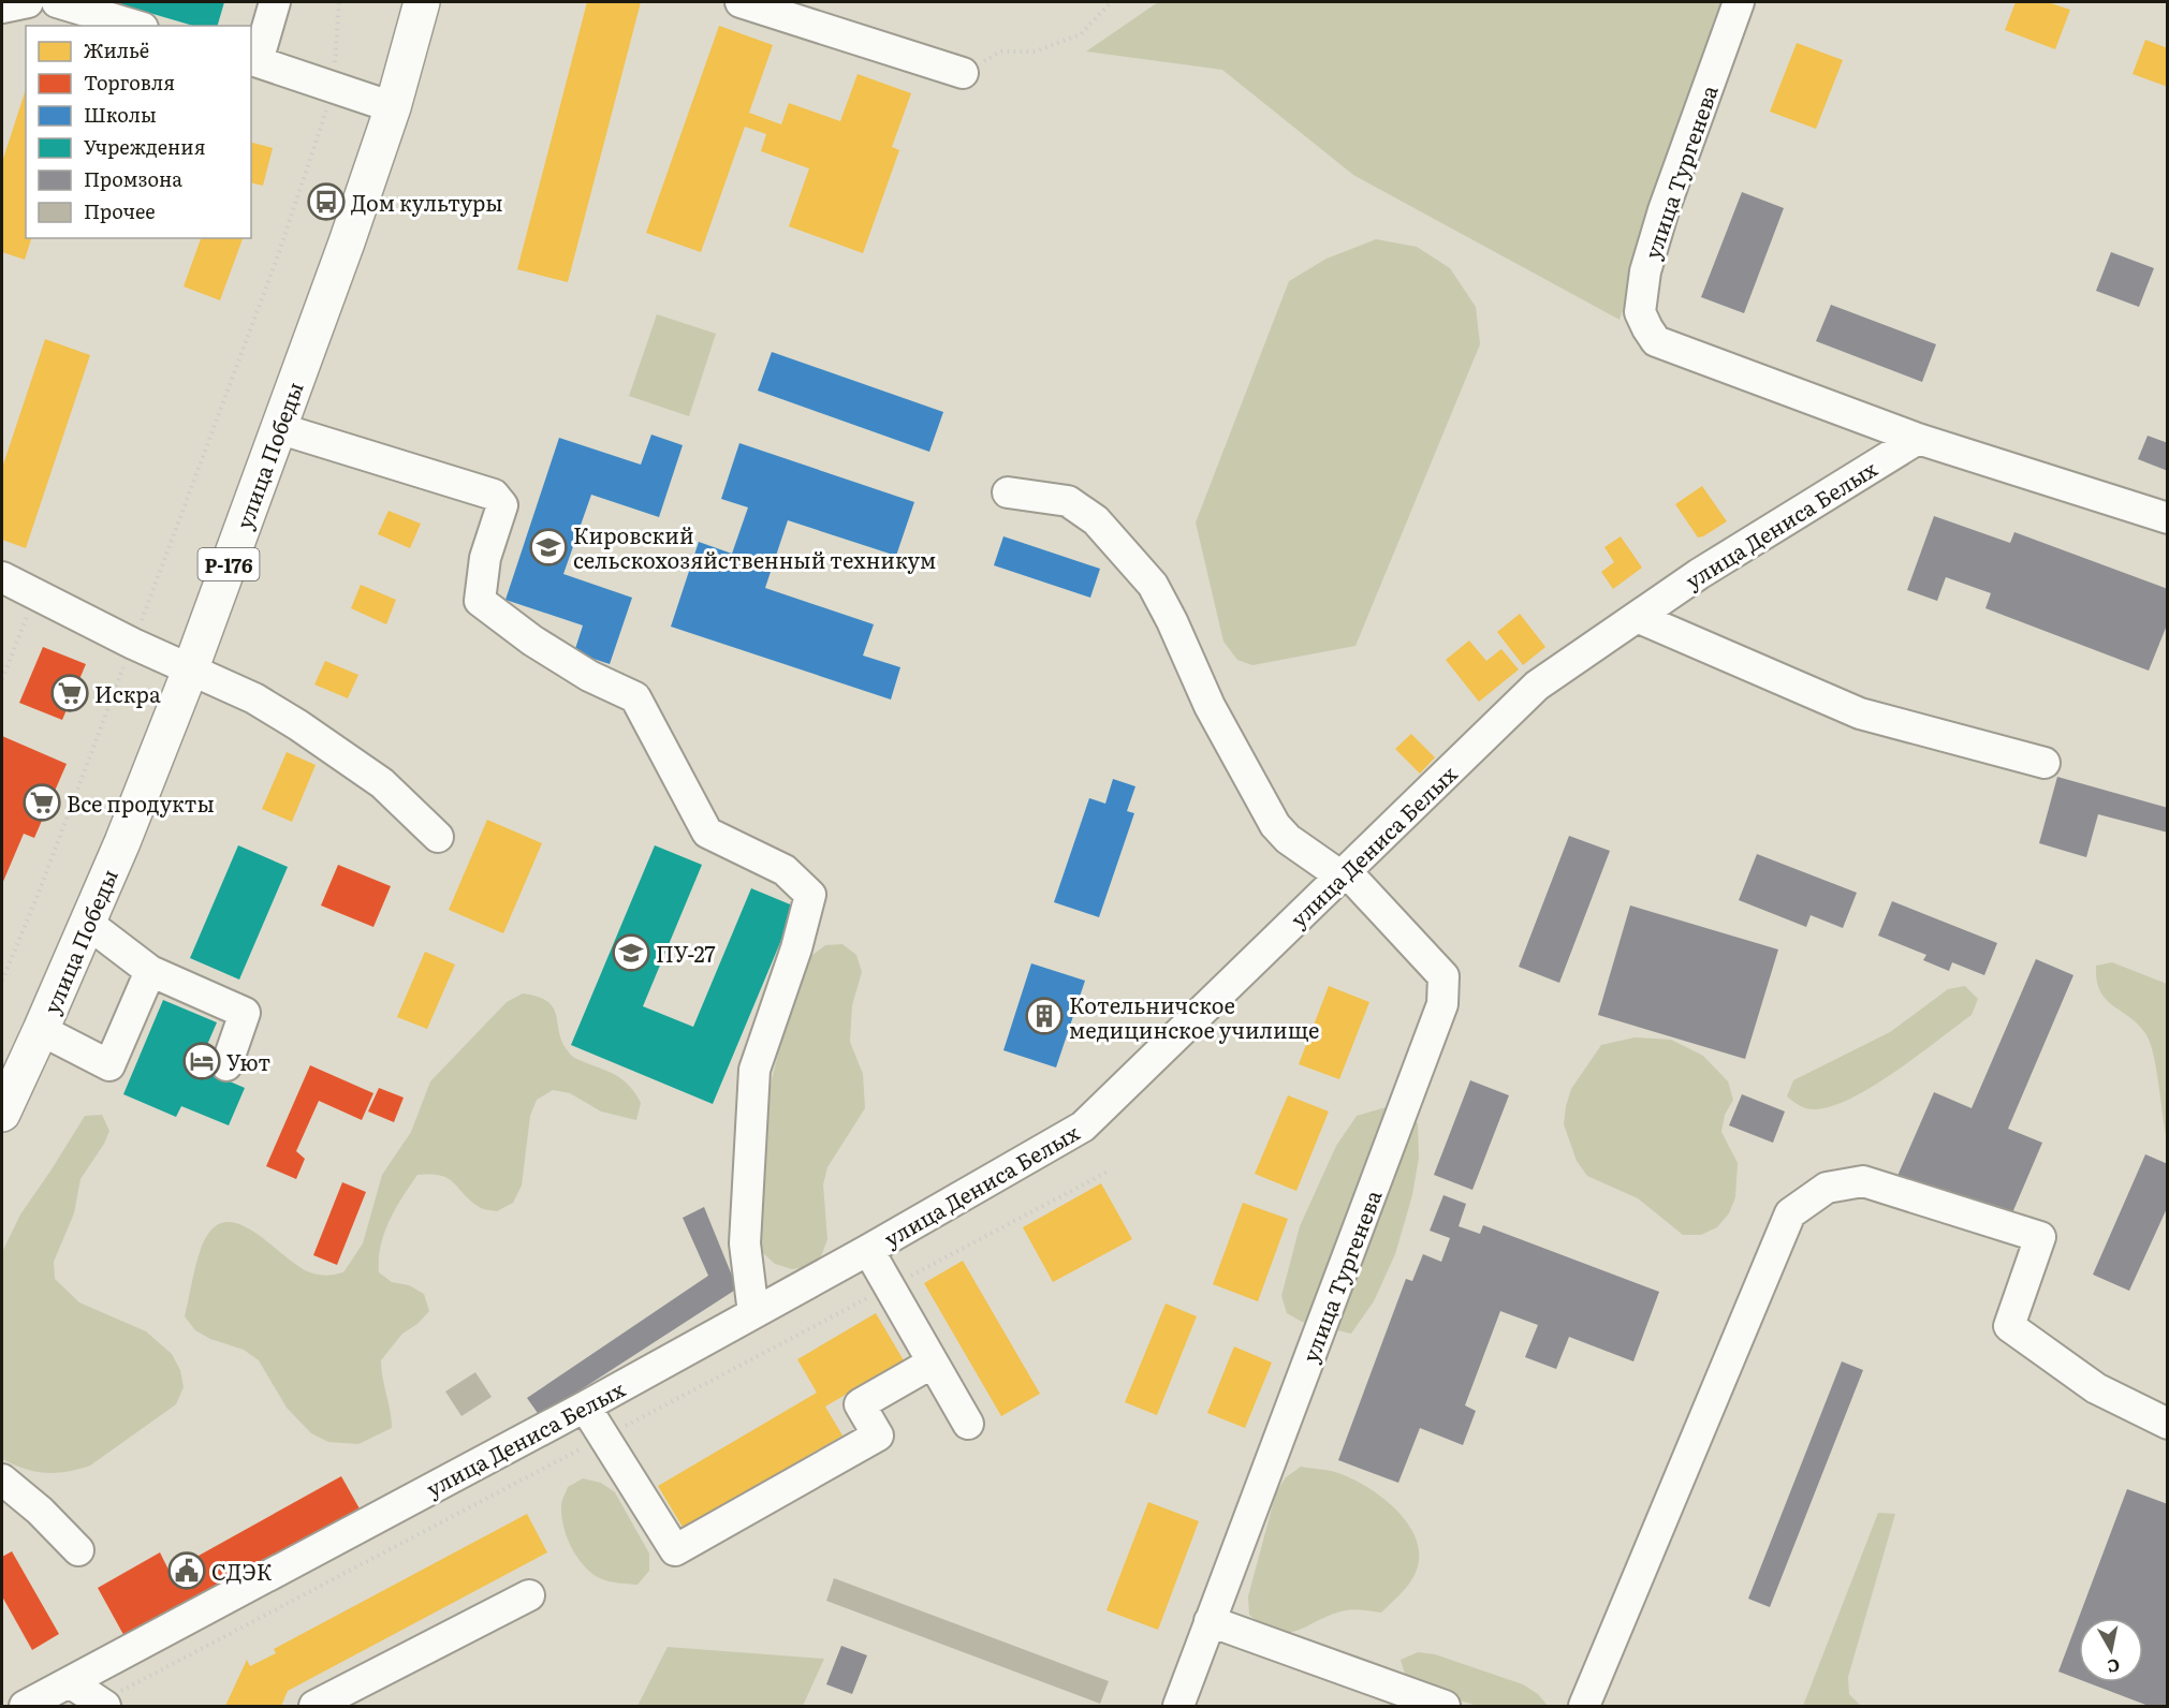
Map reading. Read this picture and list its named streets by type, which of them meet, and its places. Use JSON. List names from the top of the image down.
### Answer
{
  "streets": {
    "highway": ["улица Победы", "Р-176"],
    "street": ["улица Тургенева", "улица Дениса Белых"]
  },
  "crossings": [
    ["улица Тургенева", "улица Дениса Белых"]
  ],
  "places": {
    "bus stop": ["Дом культуры"],
    "school or university": ["Кировский сельскохозяйственный техникум", "ПУ-27"],
    "supermarket": ["Искра", "Все продукты"],
    "building": ["Котельничское медицинское училище"],
    "hotel": ["Уют"],
    "public building": ["СДЭК"]
  },
  "legend": [
    "Жильё",
    "Торговля",
    "Школы",
    "Учреждения",
    "Промзона",
    "Прочее"
  ],
  "north": "bottom"
}
